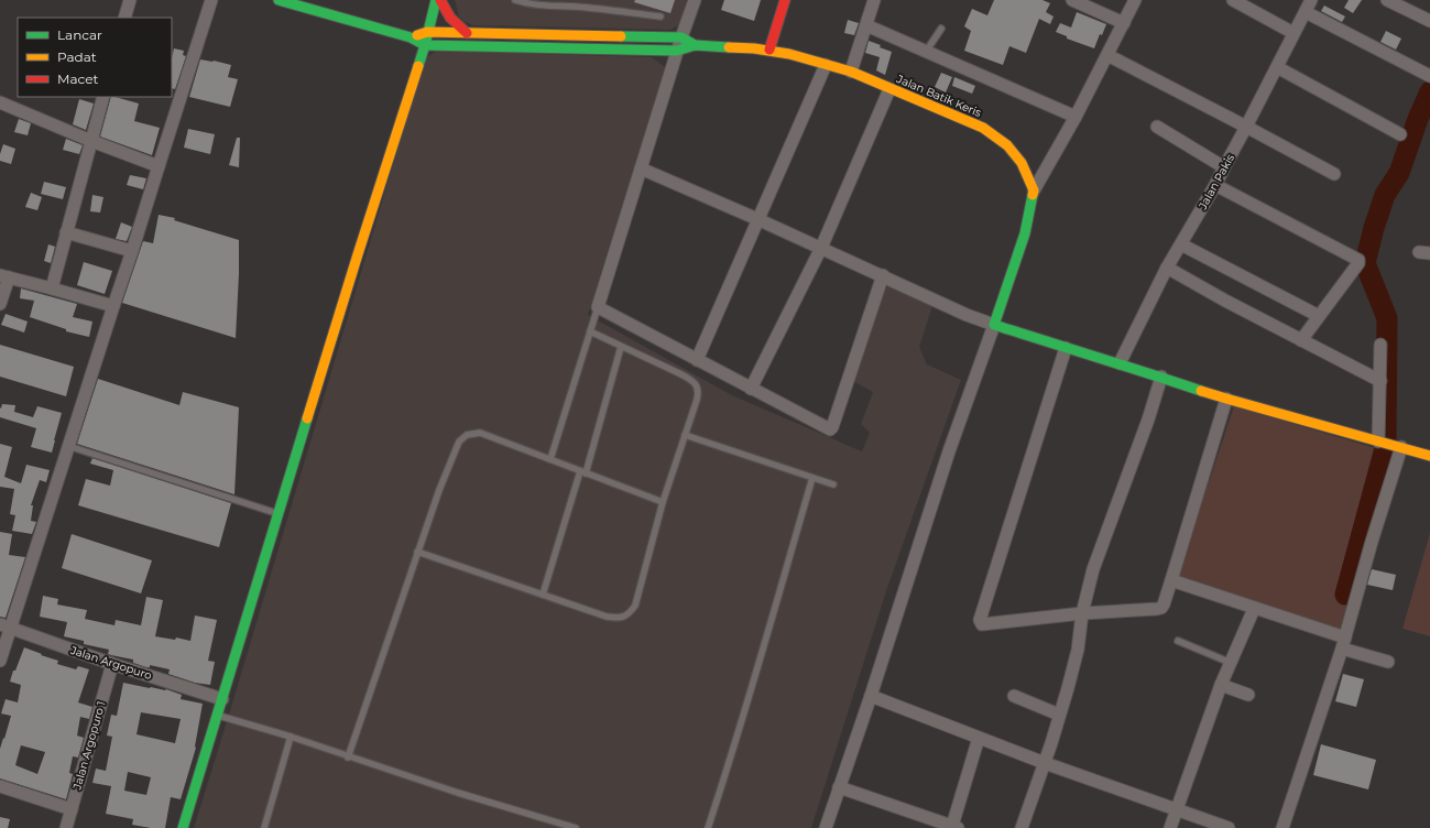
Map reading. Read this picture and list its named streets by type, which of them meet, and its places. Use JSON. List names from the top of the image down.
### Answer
{
  "streets": {
    "street": [
      "Jalan Batik Keris",
      "Jalan Pakis",
      "Jalan Argopuro",
      "Jalan Argopuro 1"
    ]
  },
  "crossings": [
    ["Jalan Argopuro", "Jalan Argopuro 1"]
  ],
  "legend": ["Lancar", "Padat", "Macet"]
}
